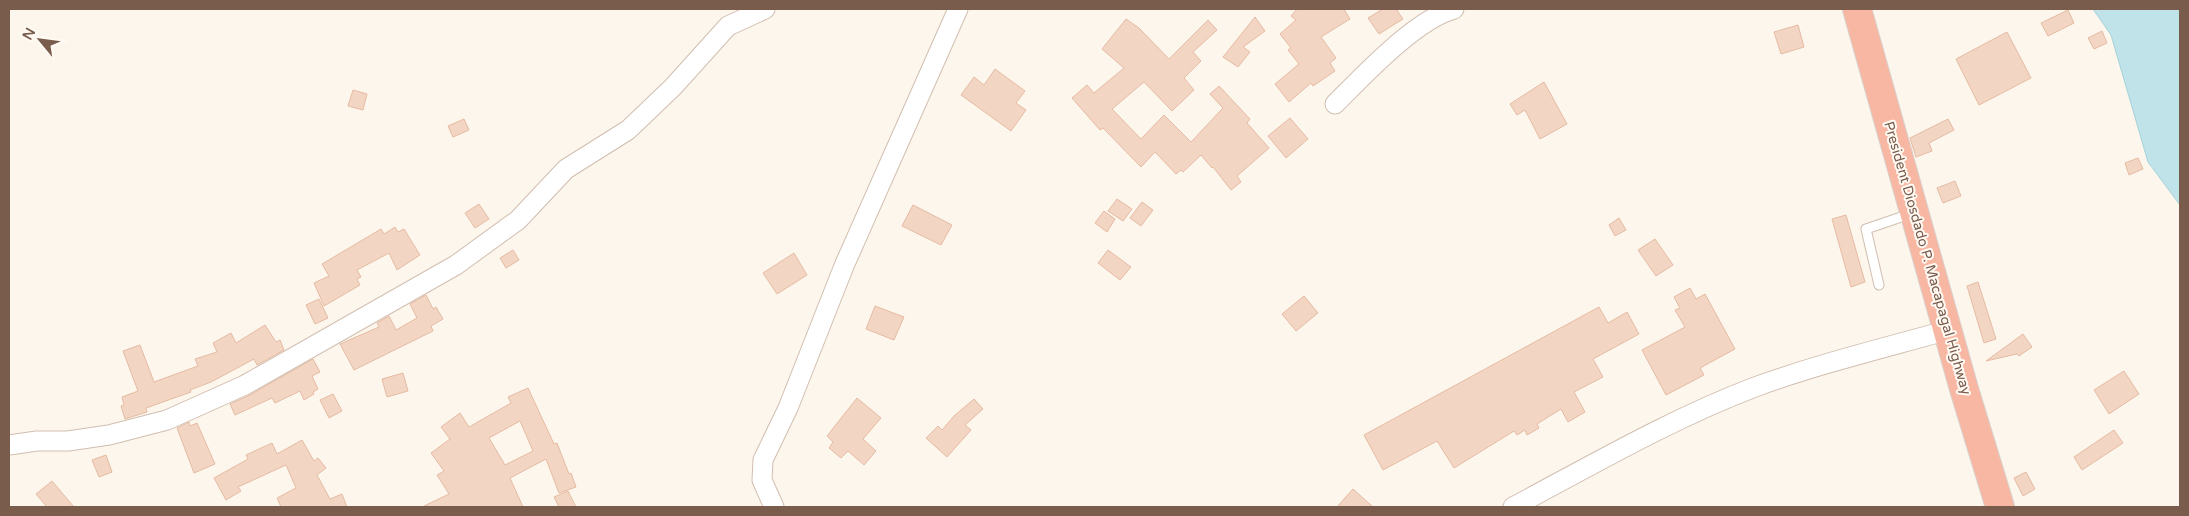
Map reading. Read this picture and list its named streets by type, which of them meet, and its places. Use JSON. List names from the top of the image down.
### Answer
{
  "streets": {
    "highway": ["President Diosdado P. Macapagal Highway"]
  },
  "north": "top left"
}
